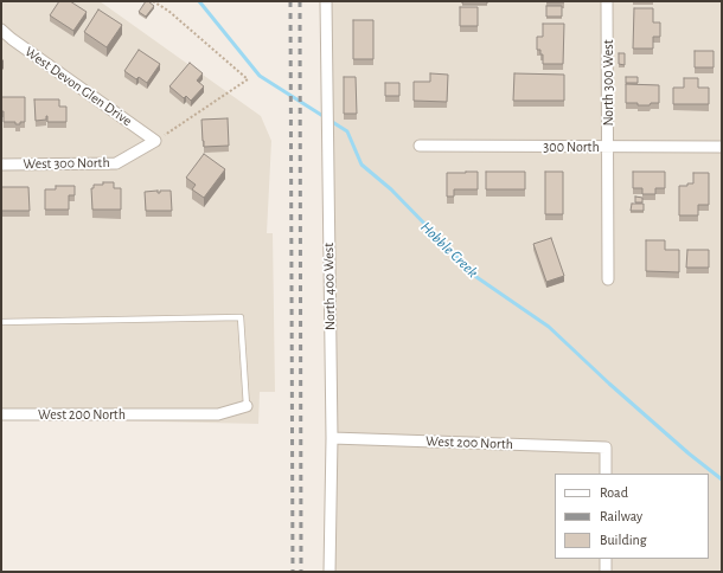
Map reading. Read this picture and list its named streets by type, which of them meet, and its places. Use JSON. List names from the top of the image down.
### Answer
{
  "streets": {
    "street": [
      "North 300 West",
      "West Devon Glen Drive",
      "300 North",
      "West 300 North",
      "North 400 West",
      "West 200 North"
    ]
  },
  "crossings": [
    ["North 300 West", "300 North"],
    ["West Devon Glen Drive", "West 300 North"],
    ["North 400 West", "West 200 North"]
  ],
  "water": ["Hobble Creek"],
  "legend": ["Road", "Railway", "Building"]
}
